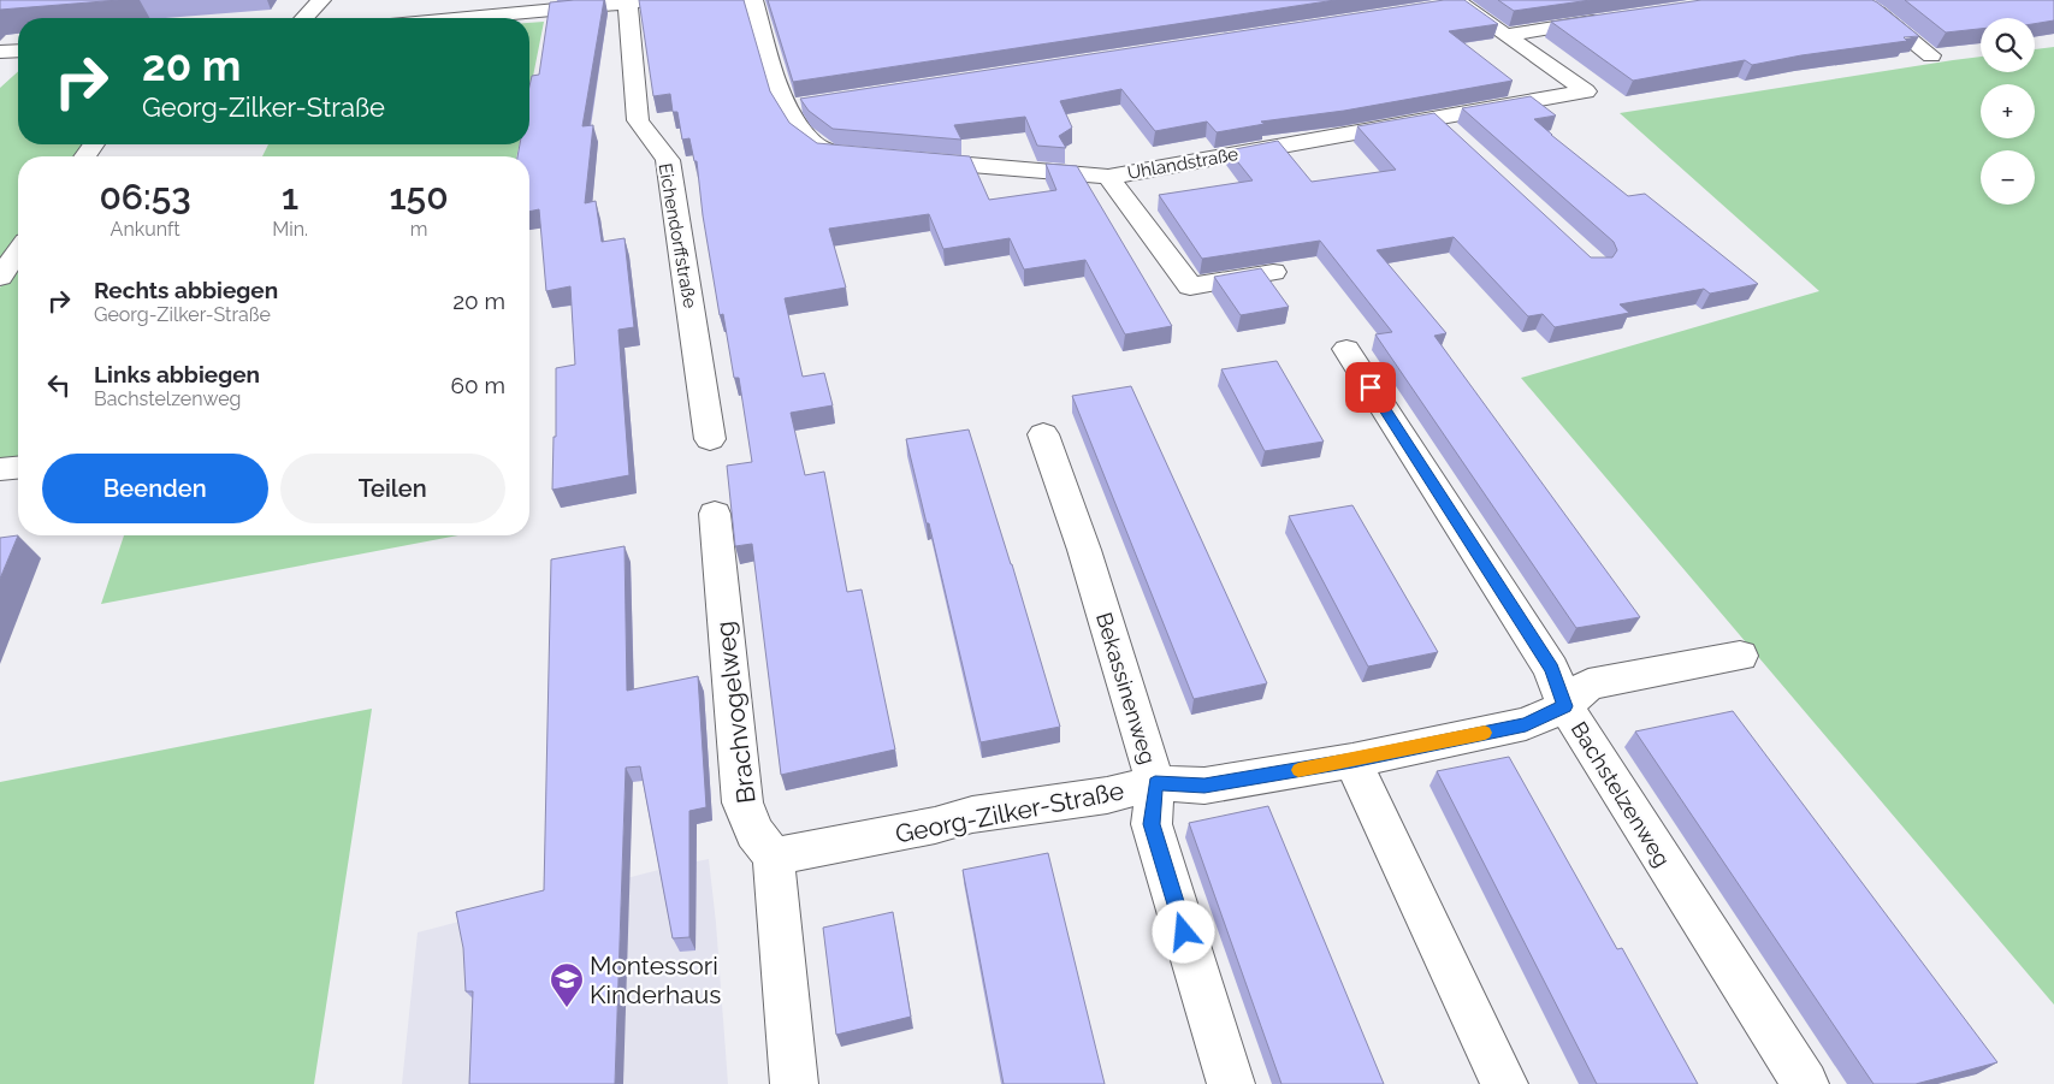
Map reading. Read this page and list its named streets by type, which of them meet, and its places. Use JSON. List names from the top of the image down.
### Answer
{
  "streets": {
    "street": [
      "Uhlandstraße",
      "Eichendorffstraße",
      "Bekassinenweg",
      "Brachvogelweg",
      "Bachstelzenweg",
      "Georg-Zilker-Straße"
    ]
  },
  "crossings": [
    ["Bekassinenweg", "Georg-Zilker-Straße"],
    ["Brachvogelweg", "Georg-Zilker-Straße"],
    ["Bachstelzenweg", "Georg-Zilker-Straße"]
  ],
  "places": {
    "school or university": ["Montessori Kinderhaus"]
  },
  "page": {
    "map_buttons": ["+", "−"],
    "turn": ["20 m", "Georg-Zilker-Straße"],
    "eta": [
      "06:53",
      "Ankunft",
      "1",
      "Min.",
      "150",
      "m"
    ],
    "list": [
      {
        "name": "Rechts abbiegen",
        "note": "Georg-Zilker-Straße",
        "value": "20 m"
      },
      {
        "name": "Links abbiegen",
        "note": "Bachstelzenweg",
        "value": "60 m"
      }
    ],
    "buttons": ["Beenden", "Teilen"]
  }
}
